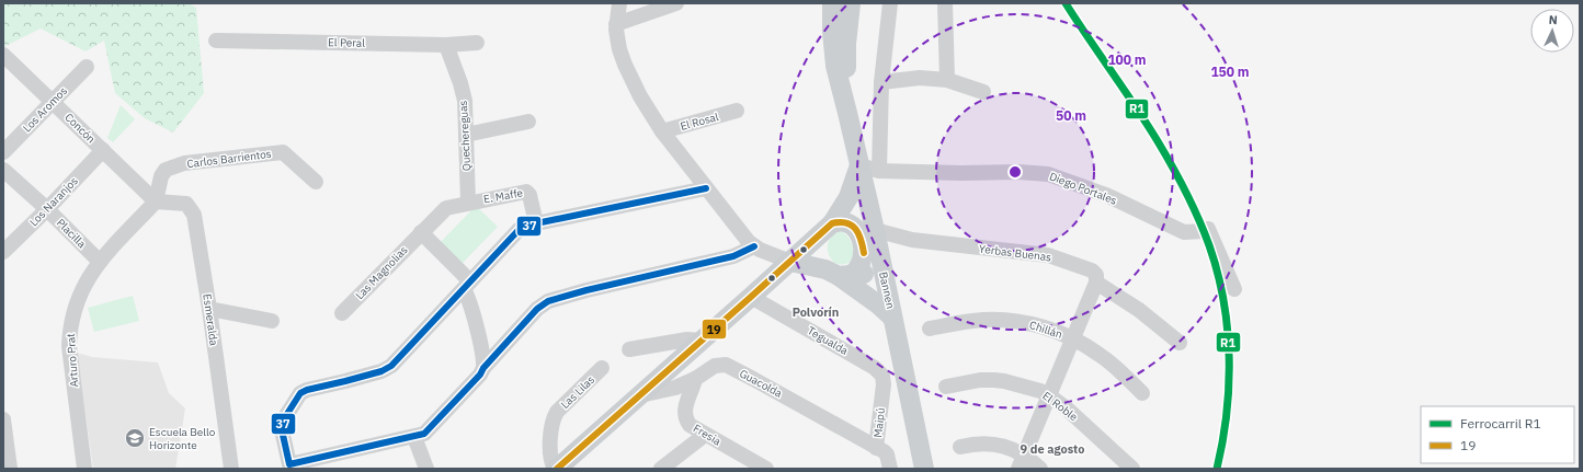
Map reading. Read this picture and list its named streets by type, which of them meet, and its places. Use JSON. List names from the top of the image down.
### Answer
{
  "streets": {
    "main road": ["Bannen"],
    "street": [
      "El Peral",
      "Los Aromos",
      "El Rosal",
      "Concón",
      "Quechereguas",
      "Carlos Barrientos",
      "Diego Portales",
      "E. Maffe",
      "Los Naranjos",
      "Placilla",
      "Yerbas Buenas",
      "Las Magnolias",
      "Esmeralda",
      "Chillán",
      "Tegualda",
      "Arturo Prat",
      "Guacolda",
      "Las Lilas",
      "El Roble",
      "Maipú",
      "Fresia"
    ]
  },
  "crossings": [
    ["El Peral", "Quechereguas"],
    ["Los Aromos", "Concón"],
    ["Concón", "Carlos Barrientos"],
    ["Concón", "Los Naranjos"],
    ["Concón", "Esmeralda"],
    ["Concón", "Arturo Prat"],
    ["Quechereguas", "E. Maffe"],
    ["Carlos Barrientos", "Esmeralda"],
    ["Carlos Barrientos", "Arturo Prat"],
    ["Diego Portales", "Bannen"],
    ["E. Maffe", "Las Magnolias"],
    ["Los Naranjos", "Placilla"],
    ["Placilla", "Arturo Prat"],
    ["Yerbas Buenas", "Bannen"],
    ["Esmeralda", "Arturo Prat"],
    ["Tegualda", "Maipú"],
    ["Guacolda", "Maipú"],
    ["Guacolda", "Fresia"]
  ],
  "districts": ["Polvorín", "9 de agosto"],
  "places": {
    "school or university": ["Escuela Bello Horizonte"]
  },
  "lines": ["rail line R1", "transit line 37", "transit line 19"],
  "legend": ["Ferrocarril R1", "19"],
  "north": "top",
  "rings": ["100 m", "150 m", "50 m"]
}
